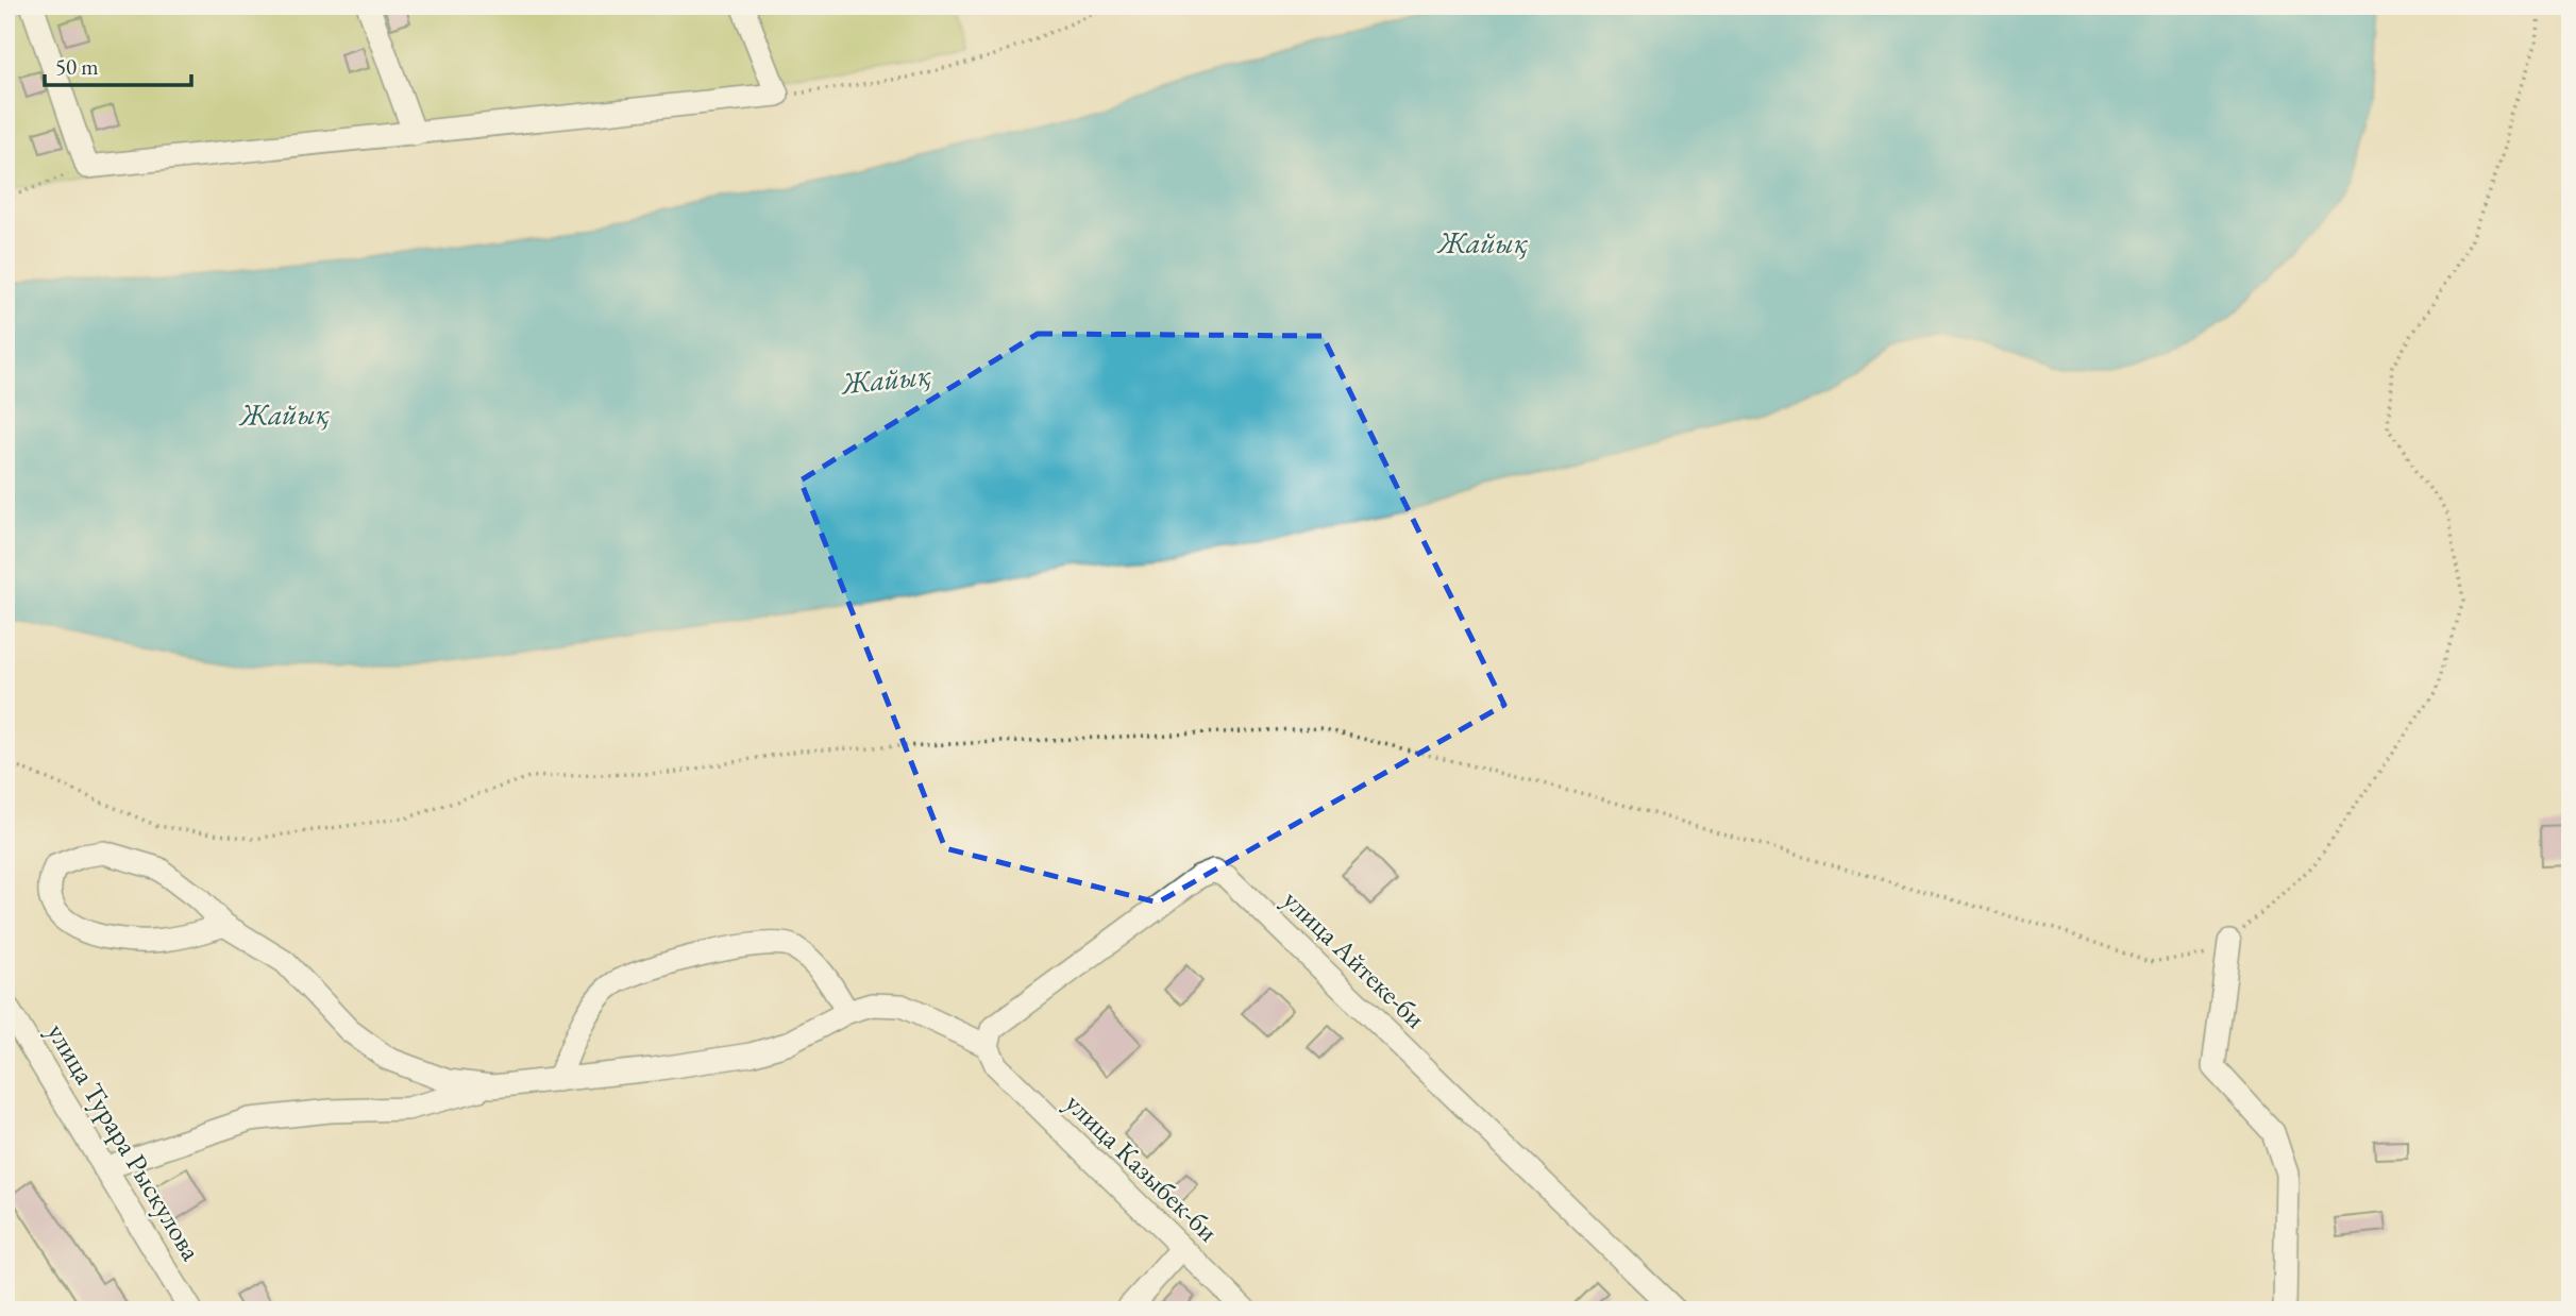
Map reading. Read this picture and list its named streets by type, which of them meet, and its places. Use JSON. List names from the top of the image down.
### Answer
{
  "streets": {
    "street": ["улица Айтеке-би", "улица Турара Рыскулова", "улица Казыбек-би"]
  },
  "crossings": [
    ["улица Айтеке-би", "улица Казыбек-би"]
  ],
  "water": ["Жайық"],
  "scale_bar": "50 m"
}
